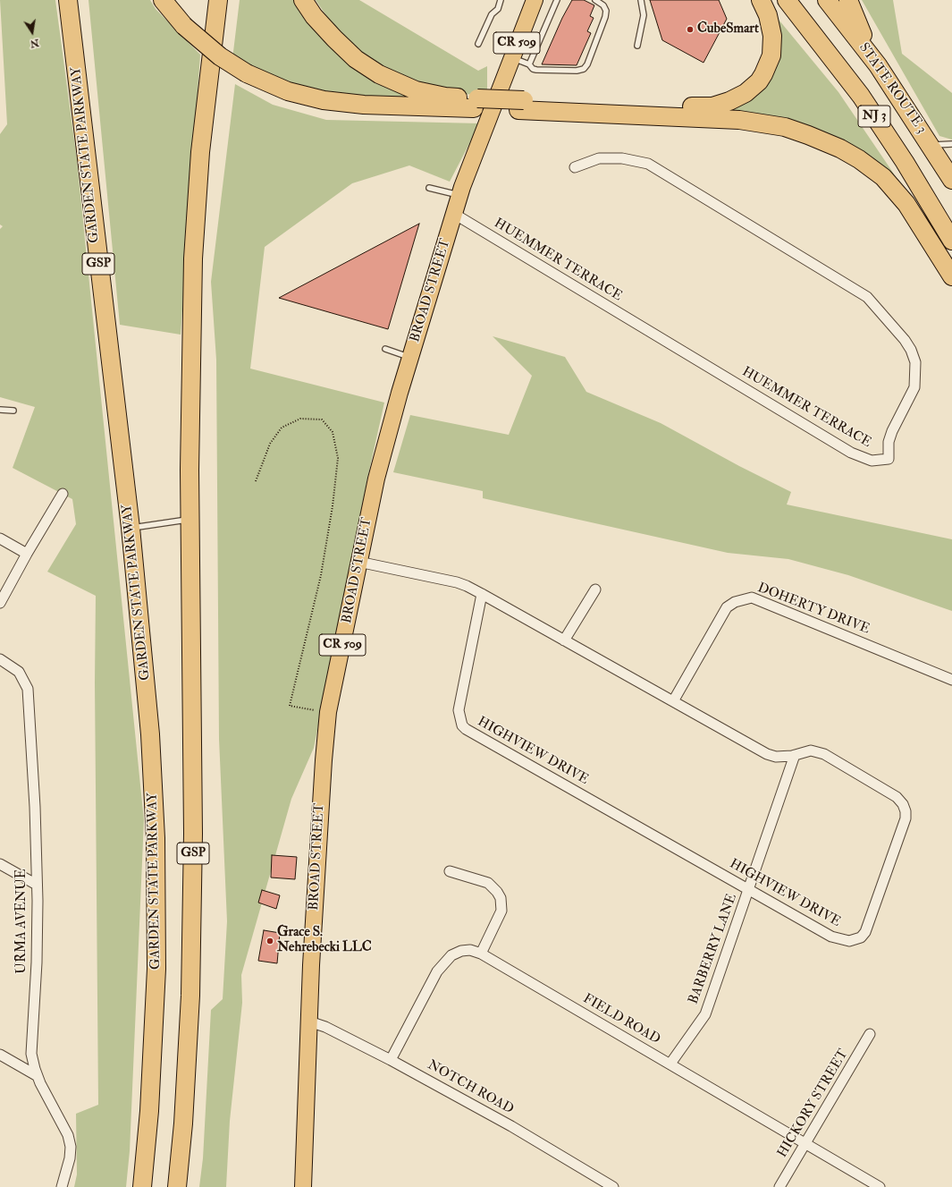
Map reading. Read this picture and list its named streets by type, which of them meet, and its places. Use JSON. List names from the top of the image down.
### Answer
{
  "streets": {
    "highway": [
      "STATE ROUTE 3",
      "NJ 3",
      "GARDEN STATE PARKWAY",
      "GSP"
    ],
    "main road": ["CR 509", "BROAD STREET"],
    "street": [
      "HUEMMER TERRACE",
      "DOHERTY DRIVE",
      "HIGHVIEW DRIVE",
      "URMA AVENUE",
      "BARBERRY LANE",
      "FIELD ROAD",
      "NOTCH ROAD",
      "HICKORY STREET"
    ]
  },
  "crossings": [
    ["HUEMMER TERRACE", "BROAD STREET"],
    ["BROAD STREET", "HIGHVIEW DRIVE"],
    ["BROAD STREET", "NOTCH ROAD"],
    ["DOHERTY DRIVE", "HIGHVIEW DRIVE"],
    ["HIGHVIEW DRIVE", "BARBERRY LANE"],
    ["BARBERRY LANE", "FIELD ROAD"],
    ["FIELD ROAD", "NOTCH ROAD"],
    ["FIELD ROAD", "HICKORY STREET"]
  ],
  "places": ["CubeSmart", "Grace S. Nehrebecki LLC"],
  "north": "bottom"
}
